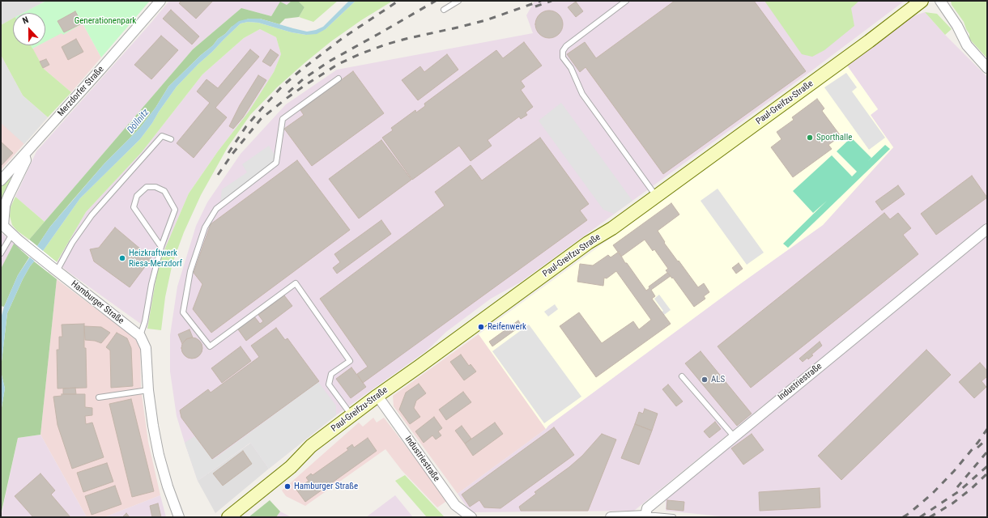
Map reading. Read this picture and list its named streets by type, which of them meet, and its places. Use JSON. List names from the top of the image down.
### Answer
{
  "streets": {
    "main road": ["Paul-Greifzu-Straße"],
    "street": ["Merzdorfer Straße", "Hamburger Straße", "Industriestraße"]
  },
  "crossings": [
    ["Paul-Greifzu-Straße", "Industriestraße"]
  ],
  "water": ["Döllnitz"],
  "parks": ["Generationenpark"],
  "places": [
    "Sporthalle",
    "Heizkraftwerk Riesa-Merzdorf",
    "Reifenwerk",
    "ALS",
    "Hamburger Straße"
  ],
  "north": "top"
}
